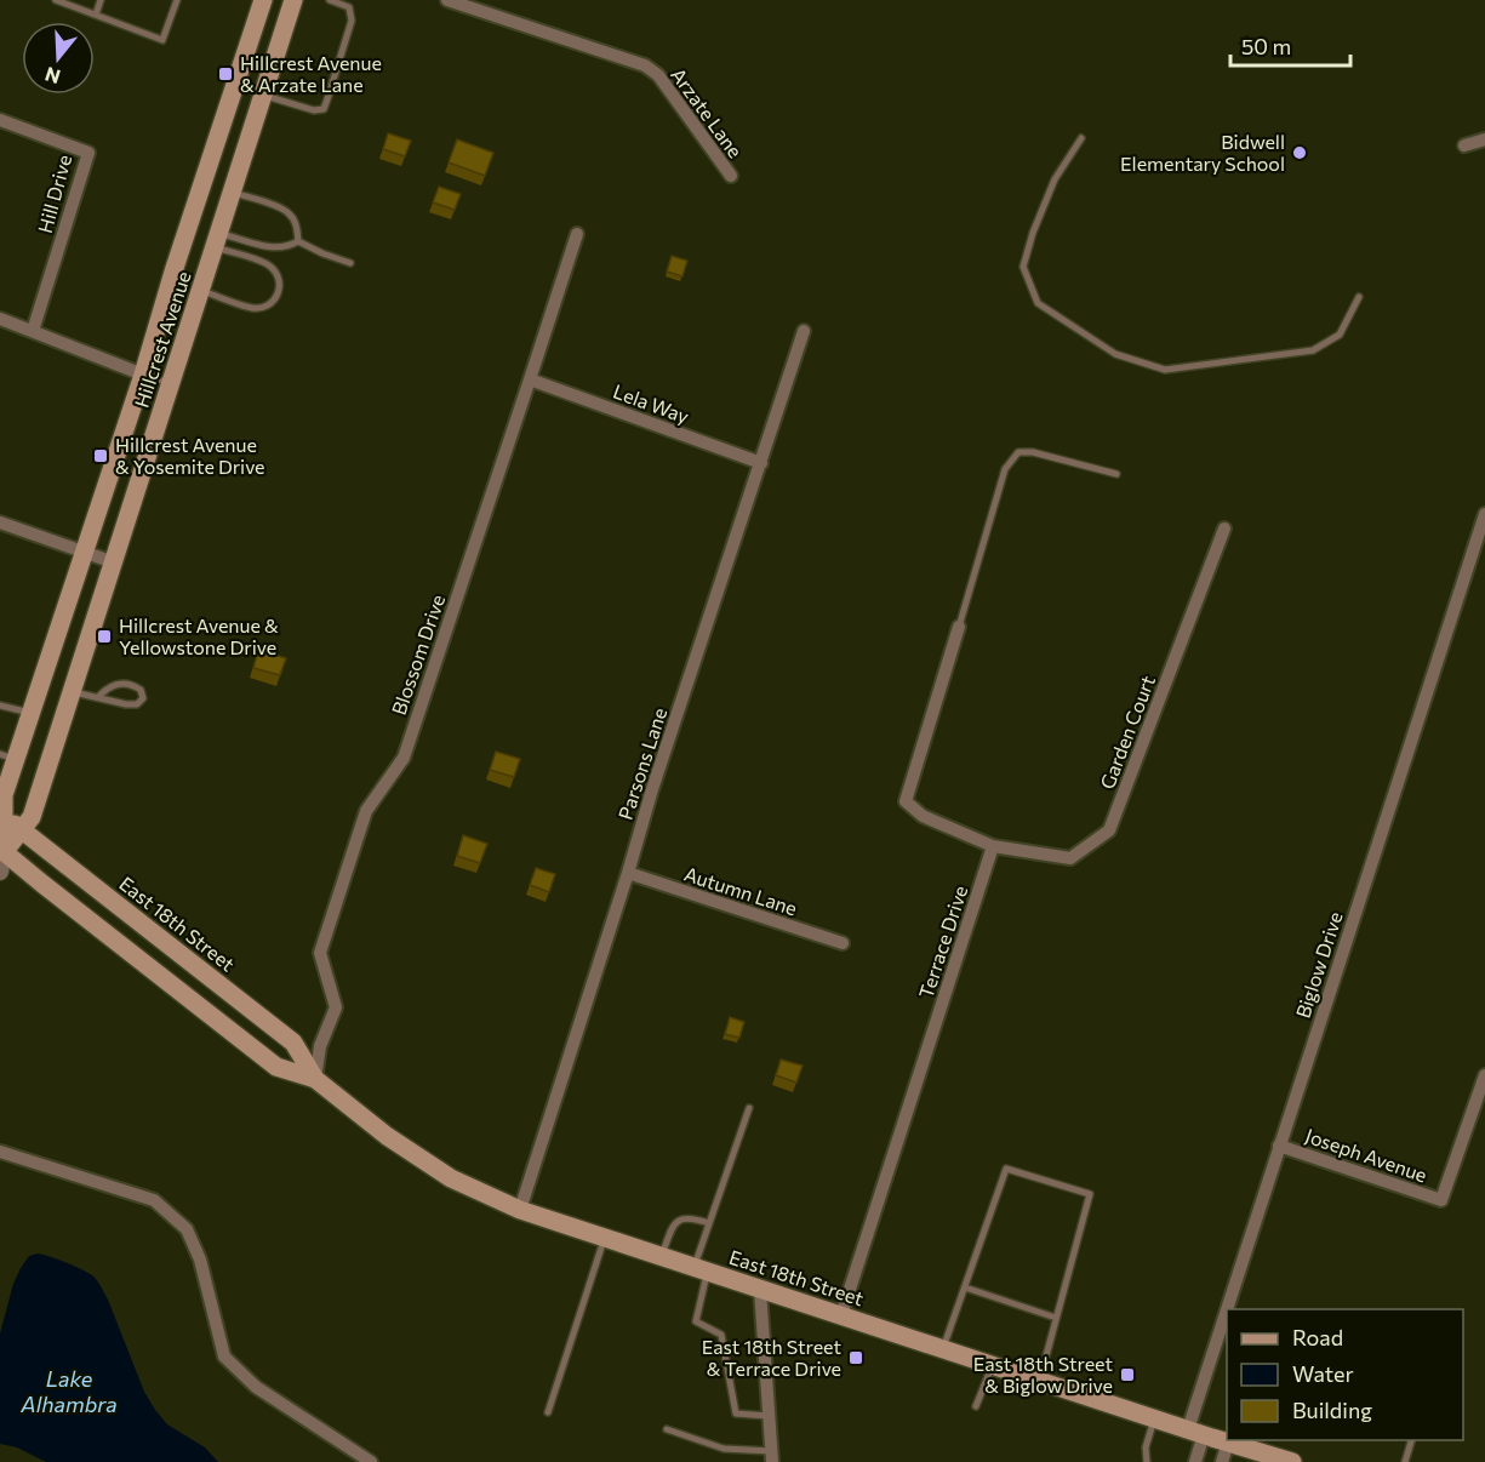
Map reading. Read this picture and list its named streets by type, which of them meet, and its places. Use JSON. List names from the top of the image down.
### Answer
{
  "streets": {
    "main road": ["Hillcrest Avenue", "East 18th Street"],
    "street": [
      "Arzate Lane",
      "Hill Drive",
      "Lela Way",
      "Blossom Drive",
      "Garden Court",
      "Parsons Lane",
      "Autumn Lane",
      "Terrace Drive",
      "Biglow Drive",
      "Joseph Avenue"
    ]
  },
  "crossings": [
    ["Hillcrest Avenue", "East 18th Street"],
    ["Lela Way", "Blossom Drive"],
    ["Lela Way", "Parsons Lane"],
    ["Blossom Drive", "East 18th Street"],
    ["Garden Court", "Terrace Drive"],
    ["Parsons Lane", "Autumn Lane"],
    ["Parsons Lane", "East 18th Street"],
    ["East 18th Street", "Terrace Drive"],
    ["East 18th Street", "Biglow Drive"],
    ["Biglow Drive", "Joseph Avenue"]
  ],
  "water": ["Lake Alhambra"],
  "places": {
    "transit": [
      "Hillcrest Avenue & Arzate Lane",
      "Hillcrest Avenue & Yosemite Drive",
      "Hillcrest Avenue & Yellowstone Drive",
      "East 18th Street & Terrace Drive",
      "East 18th Street & Biglow Drive"
    ],
    "other": ["Bidwell Elementary School"]
  },
  "legend": ["Road", "Water", "Building"],
  "scale_bar": "50 m",
  "north": "bottom"
}
